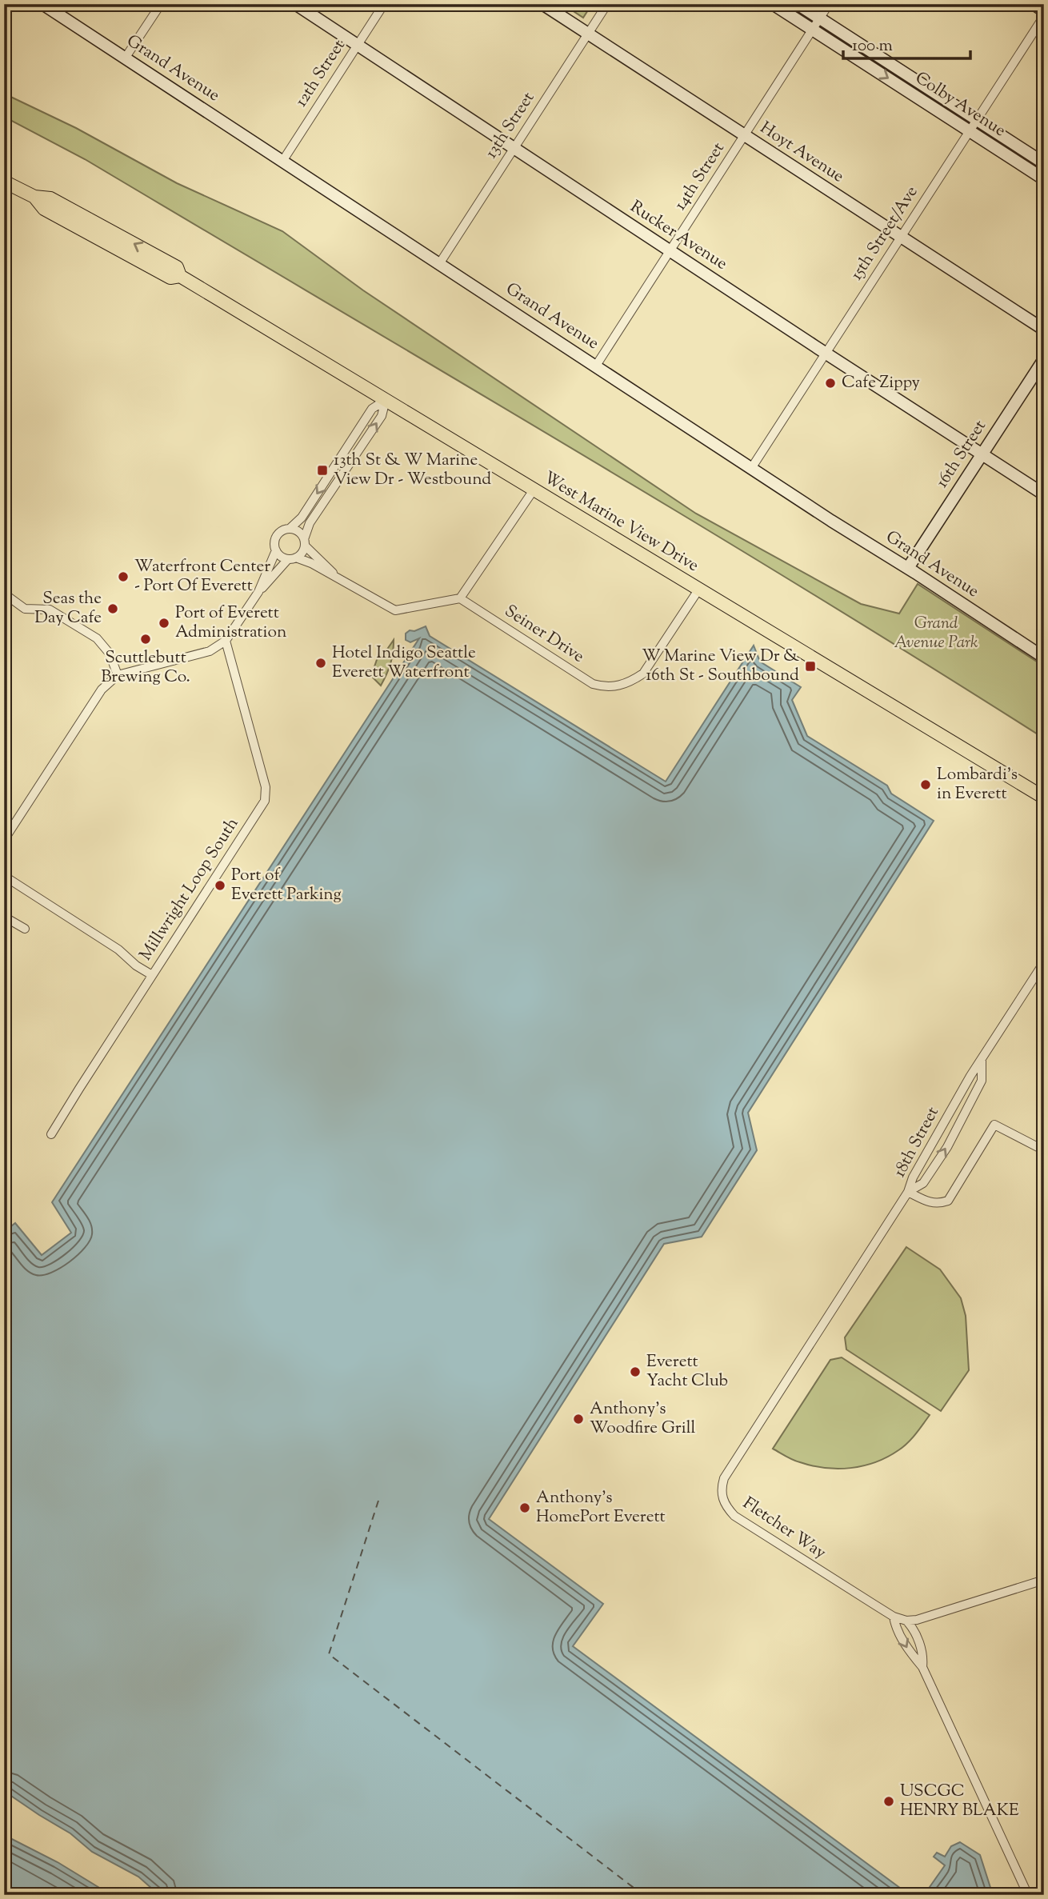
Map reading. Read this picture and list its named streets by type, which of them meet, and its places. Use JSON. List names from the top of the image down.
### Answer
{
  "streets": {
    "main road": ["West Marine View Drive"],
    "street": [
      "Grand Avenue",
      "12th Street",
      "Colby Avenue",
      "13th Street",
      "Hoyt Avenue",
      "14th Street",
      "15th Street/Ave",
      "Rucker Avenue",
      "16th Street",
      "Seiner Drive",
      "Millwright Loop South",
      "18th Street",
      "Fletcher Way"
    ]
  },
  "crossings": [
    ["Grand Avenue", "12th Street"],
    ["Grand Avenue", "13th Street"],
    ["Grand Avenue", "14th Street"],
    ["Grand Avenue", "15th Street/Ave"],
    ["Grand Avenue", "16th Street"],
    ["12th Street", "Rucker Avenue"],
    ["Colby Avenue", "14th Street"],
    ["Colby Avenue", "15th Street/Ave"],
    ["13th Street", "Hoyt Avenue"],
    ["13th Street", "Rucker Avenue"],
    ["Hoyt Avenue", "14th Street"],
    ["Hoyt Avenue", "15th Street/Ave"],
    ["14th Street", "Rucker Avenue"],
    ["15th Street/Ave", "Rucker Avenue"],
    ["Rucker Avenue", "16th Street"],
    ["West Marine View Drive", "Seiner Drive"],
    ["18th Street", "Fletcher Way"]
  ],
  "parks": ["Grand Avenue Park"],
  "places": {
    "other": [
      "Cafe Zippy",
      "Waterfront Center - Port Of Everett",
      "Seas the Day Cafe",
      "Port of Everett Administration",
      "Scuttlebutt Brewing Co.",
      "Hotel Indigo Seattle Everett Waterfront",
      "Lombardi's in Everett",
      "Port of Everett Parking",
      "Everett Yacht Club",
      "Anthony's Woodfire Grill",
      "Anthony's HomePort Everett",
      "USCGC HENRY BLAKE"
    ],
    "transit": ["13th St & W Marine View Dr - Westbound", "W Marine View Dr & 16th St - Southbound"]
  },
  "scale_bar": "100 m"
}
